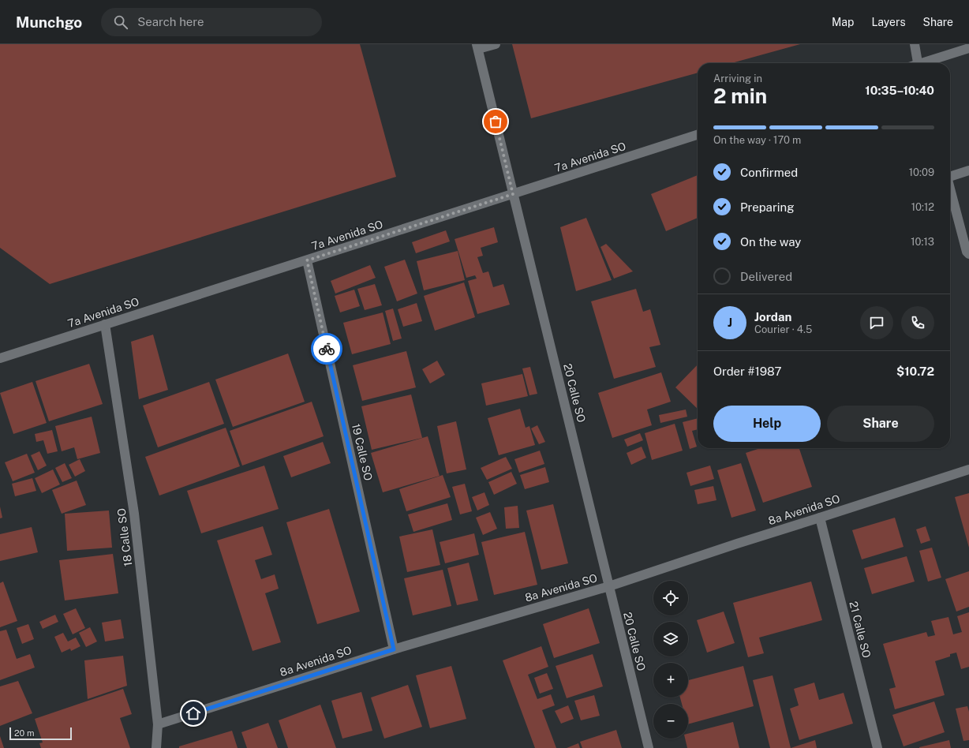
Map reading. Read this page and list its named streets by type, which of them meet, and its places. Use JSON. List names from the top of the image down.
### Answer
{
  "streets": {
    "street": [
      "7a Avenida SO",
      "20 Calle SO",
      "19 Calle SO",
      "8a Avenida SO",
      "18 Calle SO",
      "21 Calle SO"
    ]
  },
  "crossings": [
    ["7a Avenida SO", "20 Calle SO"],
    ["7a Avenida SO", "19 Calle SO"],
    ["7a Avenida SO", "18 Calle SO"],
    ["20 Calle SO", "8a Avenida SO"],
    ["19 Calle SO", "8a Avenida SO"],
    ["8a Avenida SO", "18 Calle SO"],
    ["8a Avenida SO", "21 Calle SO"]
  ],
  "scale_bar": "20 m",
  "page": {
    "header": "Munchgo",
    "search": "Search here",
    "nav": ["Map", "Layers", "Share"],
    "heading": ["2 min", "Arriving in", "10:35–10:40"],
    "panel": [
      "Jordan",
      "Courier · 4.5",
      "Order #1987",
      "$10.72"
    ],
    "bar": "On the way · 170 m",
    "list": [
      ["Confirmed", "10:09"],
      ["Preparing", "10:12"],
      ["On the way", "10:13"],
      "Delivered"
    ],
    "round": "J",
    "buttons": ["Help", "Share"],
    "map_buttons": ["+", "−"],
    "scale": "20 m"
  }
}
